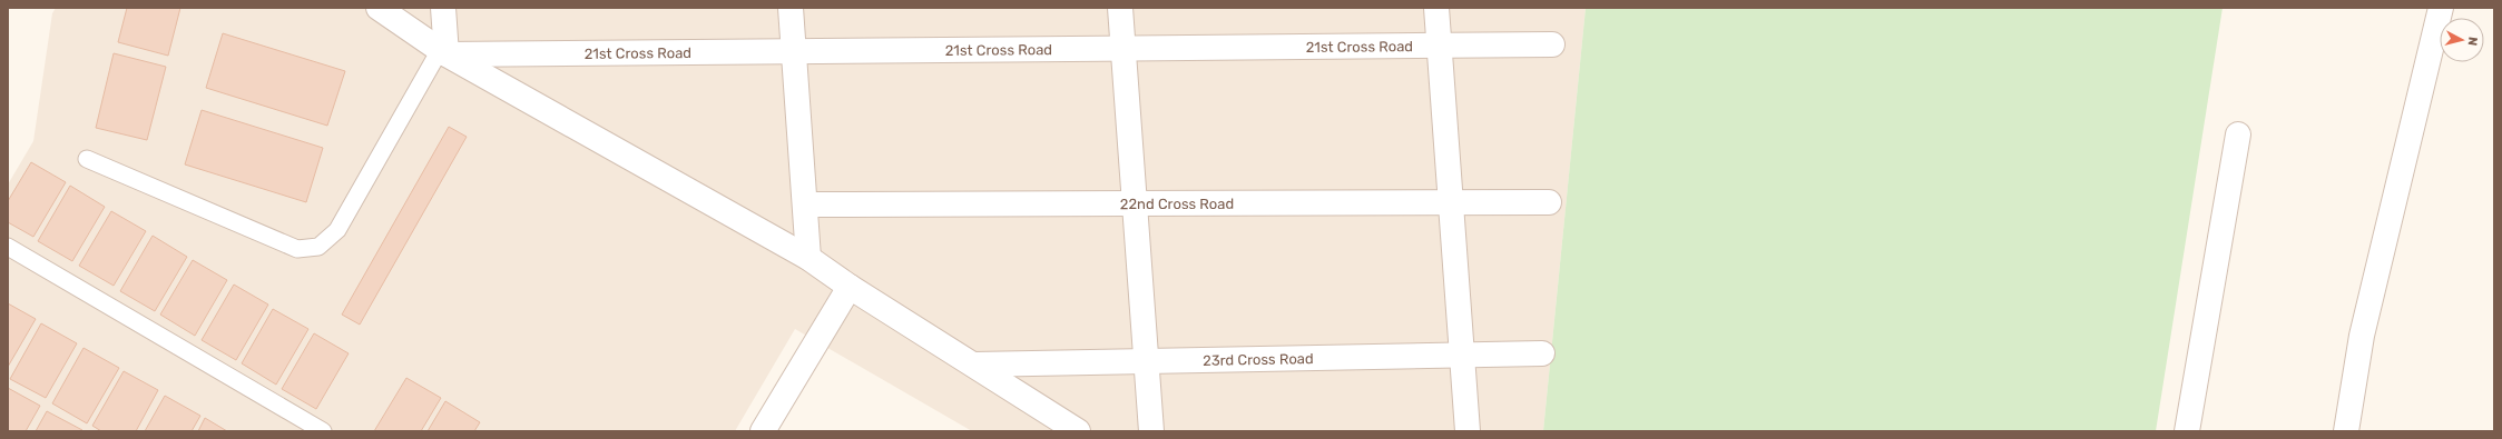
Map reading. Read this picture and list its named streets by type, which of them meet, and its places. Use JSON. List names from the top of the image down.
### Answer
{
  "streets": {
    "street": ["21st Cross Road", "22nd Cross Road", "23rd Cross Road"]
  },
  "north": "right"
}
